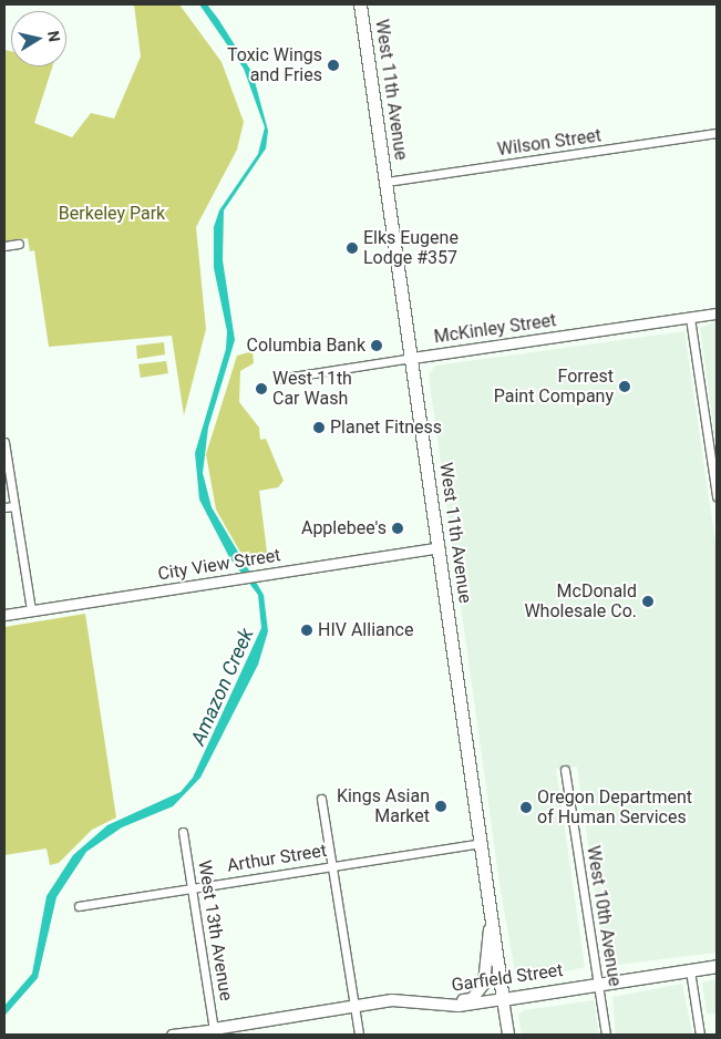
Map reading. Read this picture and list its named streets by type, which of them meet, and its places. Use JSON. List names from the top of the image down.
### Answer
{
  "streets": {
    "main road": ["West 11th Avenue", "Garfield Street"],
    "street": [
      "Wilson Street",
      "McKinley Street",
      "City View Street",
      "Arthur Street",
      "West 10th Avenue",
      "West 13th Avenue"
    ]
  },
  "crossings": [
    ["West 11th Avenue", "Wilson Street"],
    ["West 11th Avenue", "McKinley Street"],
    ["West 11th Avenue", "City View Street"],
    ["West 11th Avenue", "Arthur Street"],
    ["West 11th Avenue", "Garfield Street"],
    ["Arthur Street", "West 13th Avenue"],
    ["West 10th Avenue", "Garfield Street"],
    ["West 13th Avenue", "Garfield Street"]
  ],
  "water": ["Amazon Creek"],
  "parks": ["Berkeley Park"],
  "places": [
    "Toxic Wings and Fries",
    "Elks Eugene Lodge #357",
    "Columbia Bank",
    "Forrest Paint Company",
    "West 11th Car Wash",
    "Planet Fitness",
    "Applebee's",
    "McDonald Wholesale Co.",
    "HIV Alliance",
    "Kings Asian Market",
    "Oregon Department of Human Services"
  ],
  "north": "right"
}
